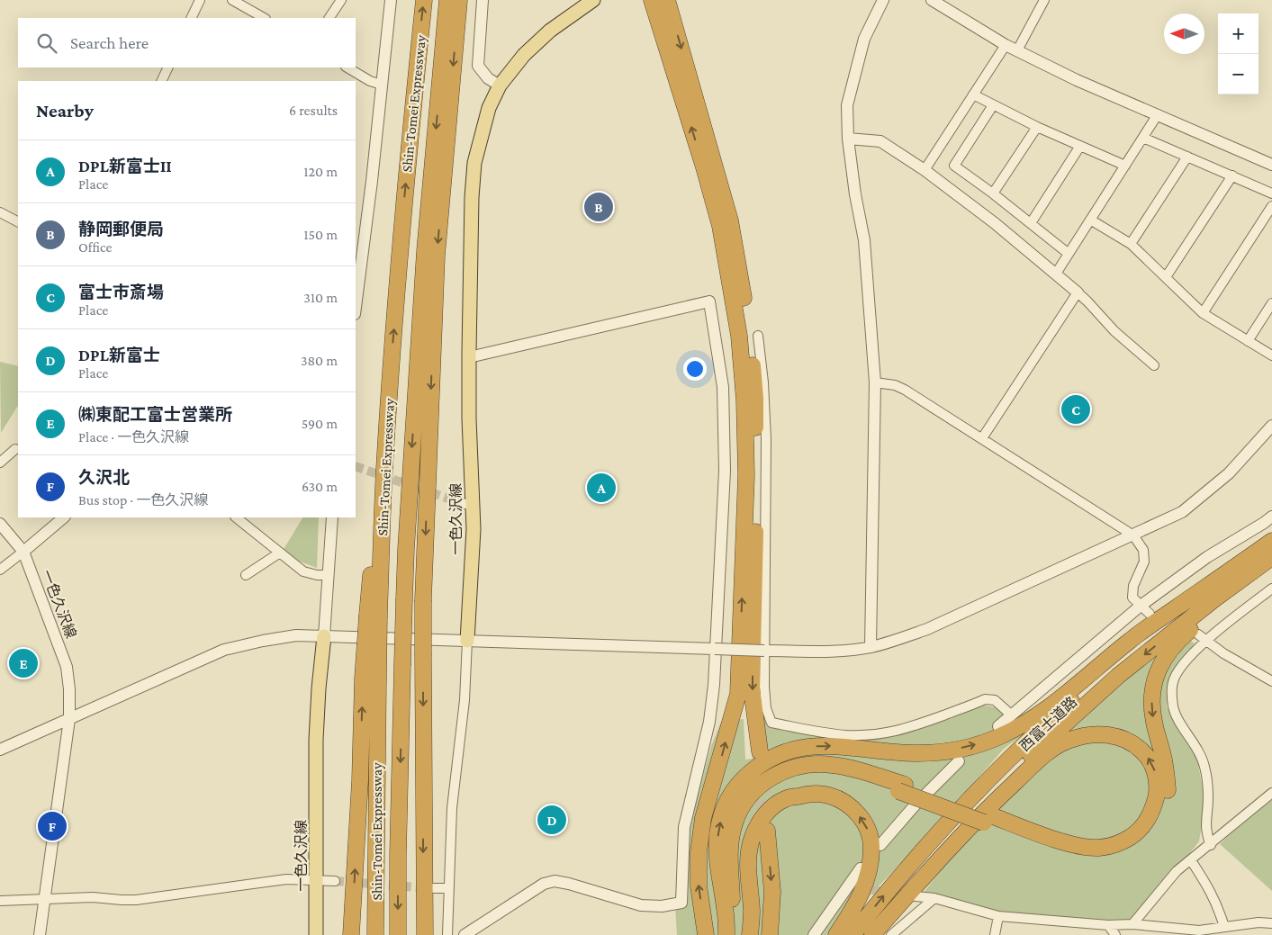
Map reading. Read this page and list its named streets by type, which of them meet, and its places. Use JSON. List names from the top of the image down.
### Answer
{
  "streets": {
    "highway": ["Shin-Tomei Expressway", "西富士道路"],
    "main road": ["一色久沢線"]
  },
  "north": "left",
  "page": {
    "map_buttons": ["+", "−"],
    "search": "Search here",
    "heading": ["Nearby", "6 results"],
    "list": [
      {
        "mark": "A",
        "name": "DPL新富士II",
        "note": "Place",
        "value": "120 m"
      },
      {
        "mark": "B",
        "name": "静岡郵便局",
        "note": "Office",
        "value": "150 m"
      },
      {
        "mark": "C",
        "name": "富士市斎場",
        "note": "Place",
        "value": "310 m"
      },
      {
        "mark": "D",
        "name": "DPL新富士",
        "note": "Place",
        "value": "380 m"
      },
      {
        "mark": "E",
        "name": "㈱東配工富士営業所",
        "note": "Place · 一色久沢線",
        "value": "590 m"
      },
      {
        "mark": "F",
        "name": "久沢北",
        "note": "Bus stop · 一色久沢線",
        "value": "630 m"
      }
    ],
    "pins": [
      "B",
      "C",
      "A",
      "E",
      "D",
      "F"
    ]
  }
}
